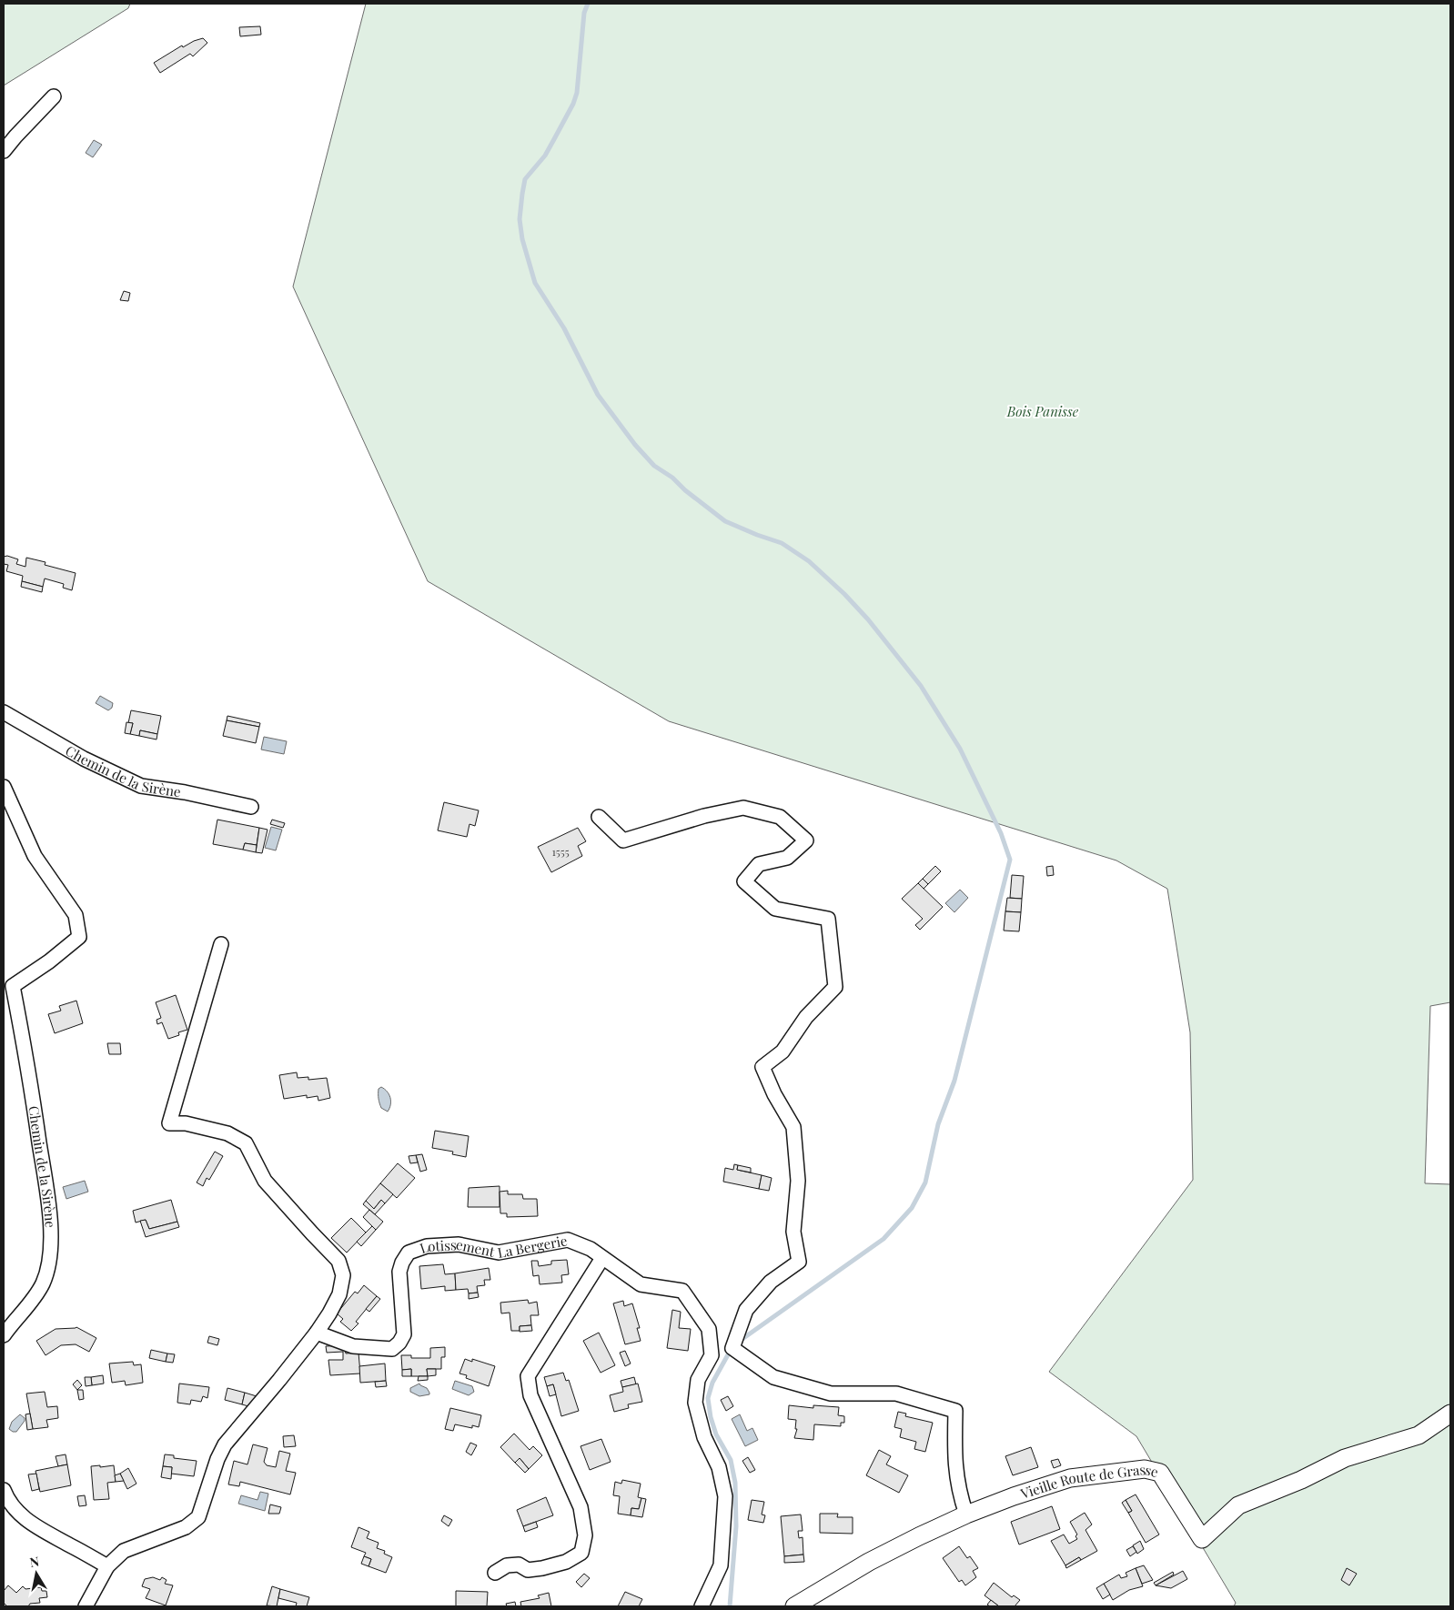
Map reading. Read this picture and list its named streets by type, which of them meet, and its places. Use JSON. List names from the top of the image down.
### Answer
{
  "streets": {
    "street": ["Chemin de la Sirène", "Lotissement La Bergerie", "Vieille Route de Grasse"]
  },
  "parks": ["Bois Panisse"],
  "house_numbers": ["1555"],
  "north": "top"
}
